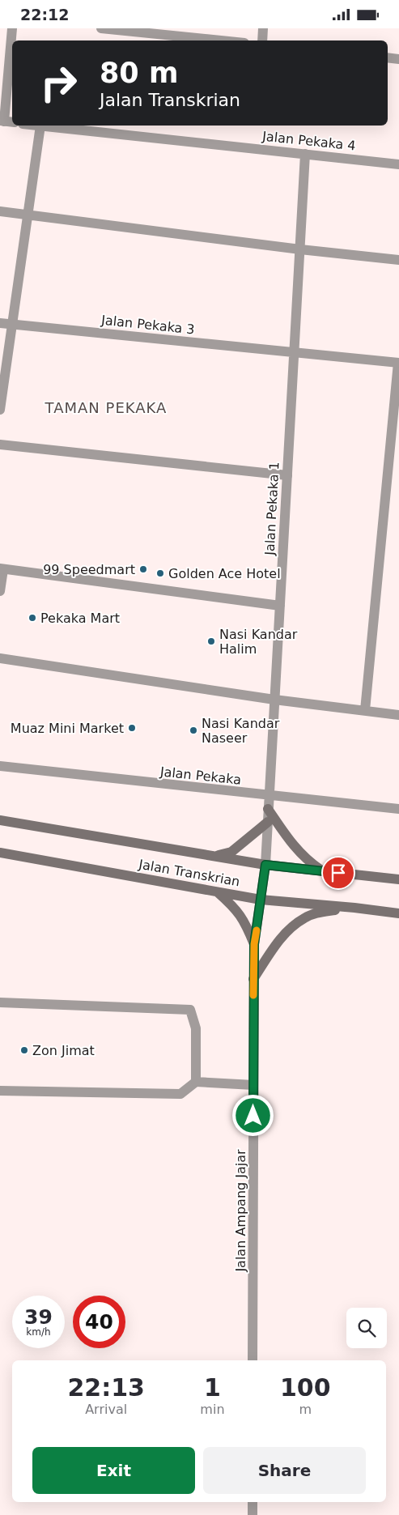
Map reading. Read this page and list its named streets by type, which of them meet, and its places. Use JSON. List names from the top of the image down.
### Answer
{
  "streets": {
    "main road": ["Jalan Transkrian"],
    "street": [
      "Jalan Pekaka 4",
      "Jalan Pekaka 3",
      "Jalan Pekaka 1",
      "Jalan Pekaka",
      "Jalan Ampang Jajar"
    ]
  },
  "crossings": [
    ["Jalan Pekaka 4", "Jalan Pekaka 1"],
    ["Jalan Pekaka 3", "Jalan Pekaka 1"],
    ["Jalan Pekaka 1", "Jalan Pekaka"],
    ["Jalan Pekaka 1", "Jalan Transkrian"],
    ["Jalan Pekaka 1", "Jalan Ampang Jajar"],
    ["Jalan Transkrian", "Jalan Ampang Jajar"]
  ],
  "districts": ["TAMAN PEKAKA"],
  "places": [
    "99 Speedmart",
    "Golden Ace Hotel",
    "Pekaka Mart",
    "Nasi Kandar Halim",
    "Muaz Mini Market",
    "Nasi Kandar Naseer",
    "Zon Jimat"
  ],
  "page": {
    "status": "22:12",
    "turn": ["80 m", "Jalan Transkrian"],
    "speed": "39 km/h",
    "limit": "40",
    "eta": [
      "22:13",
      "Arrival",
      "1",
      "min",
      "100",
      "m"
    ],
    "buttons": ["Exit", "Share"]
  }
}
